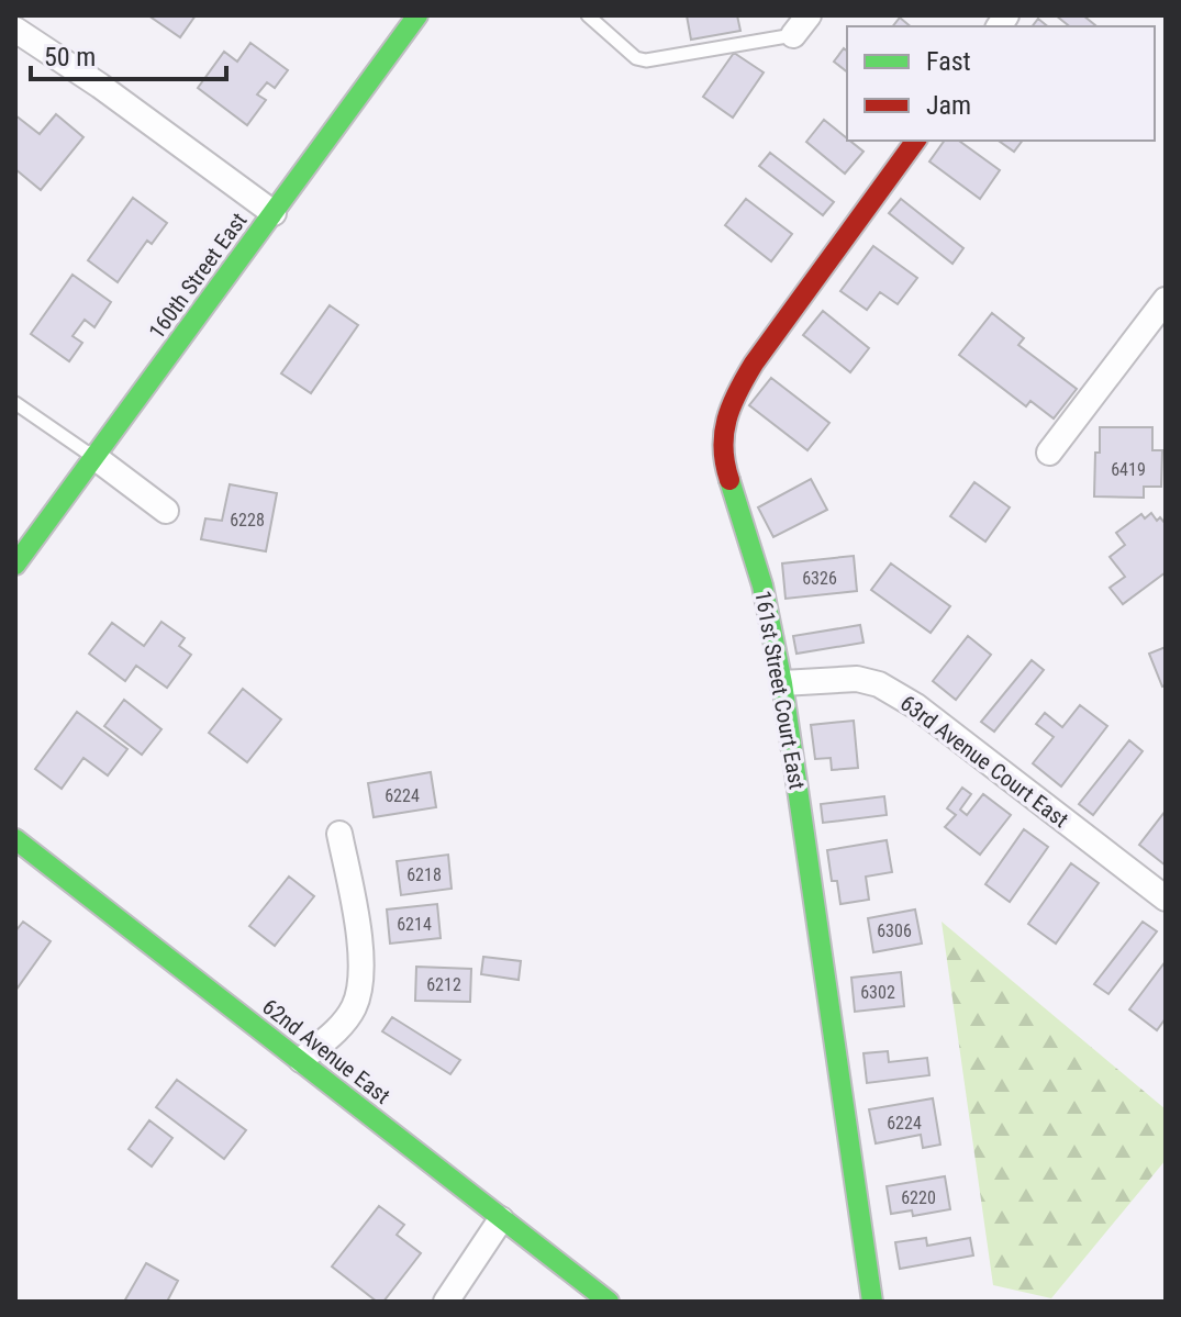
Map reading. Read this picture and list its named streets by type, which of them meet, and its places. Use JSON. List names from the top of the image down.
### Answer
{
  "streets": {
    "street": [
      "160th Street East",
      "161st Street Court East",
      "63rd Avenue Court East",
      "62nd Avenue East"
    ]
  },
  "crossings": [
    ["161st Street Court East", "63rd Avenue Court East"]
  ],
  "house_numbers": [
    "6419",
    "6228",
    "6326",
    "6224",
    "6218",
    "6214",
    "6306",
    "6212",
    "6302",
    "6224",
    "6220"
  ],
  "legend": ["Fast", "Jam"],
  "scale_bar": "50 m"
}
